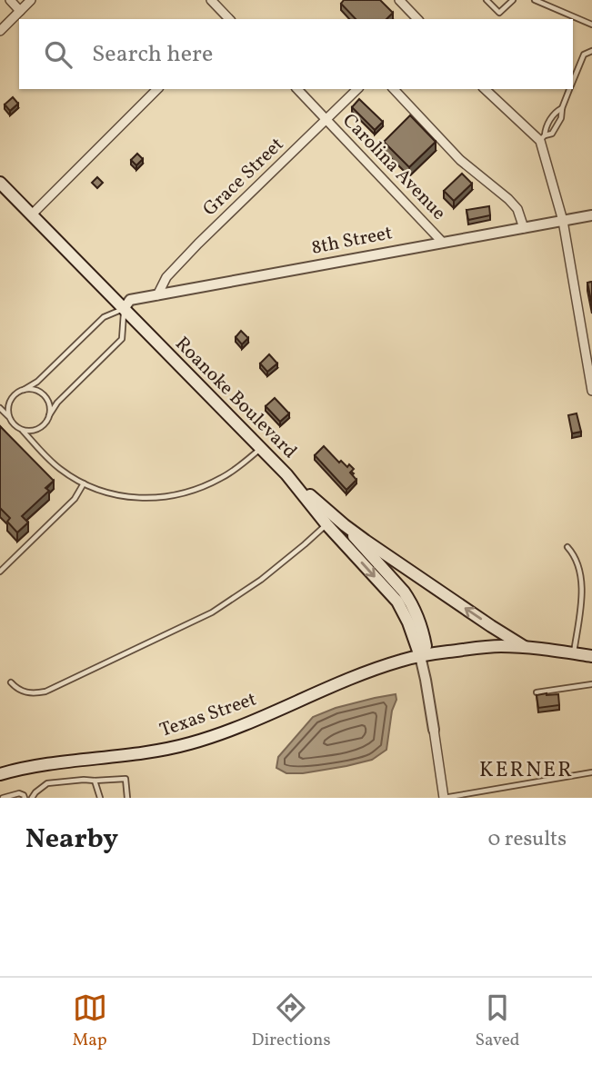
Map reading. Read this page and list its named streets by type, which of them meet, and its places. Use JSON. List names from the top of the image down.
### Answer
{
  "streets": {
    "main road": ["Roanoke Boulevard", "Texas Street"],
    "street": ["Carolina Avenue", "Grace Street", "8th Street"]
  },
  "crossings": [
    ["Carolina Avenue", "Grace Street"],
    ["Carolina Avenue", "8th Street"],
    ["Grace Street", "8th Street"],
    ["8th Street", "Roanoke Boulevard"]
  ],
  "districts": ["KERNER"],
  "page": {
    "search": "Search here",
    "heading": ["Nearby", "0 results"],
    "nav": ["Map", "Directions", "Saved"]
  }
}
